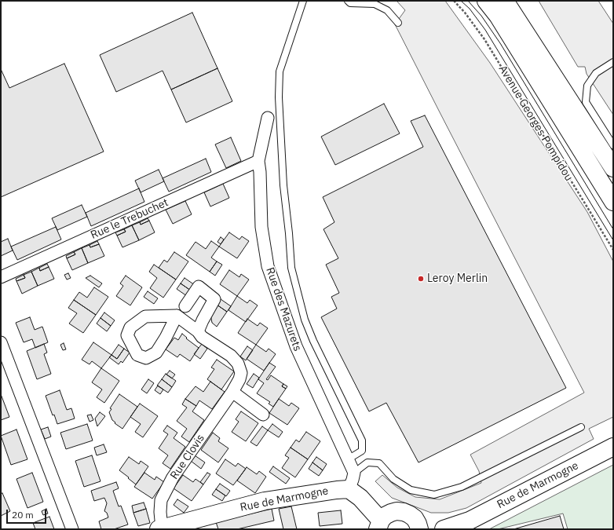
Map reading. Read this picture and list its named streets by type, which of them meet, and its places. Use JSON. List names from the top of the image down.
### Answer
{
  "streets": {
    "street": [
      "Rue le Trebuchet",
      "Rue des Mazurets",
      "Rue Clovis",
      "Rue de Marmogne"
    ],
    "path": ["Avenue Georges Pompidou"]
  },
  "crossings": [
    ["Rue le Trebuchet", "Rue des Mazurets"],
    ["Rue Clovis", "Rue de Marmogne"]
  ],
  "places": ["Leroy Merlin"],
  "scale_bar": "20 m"
}
